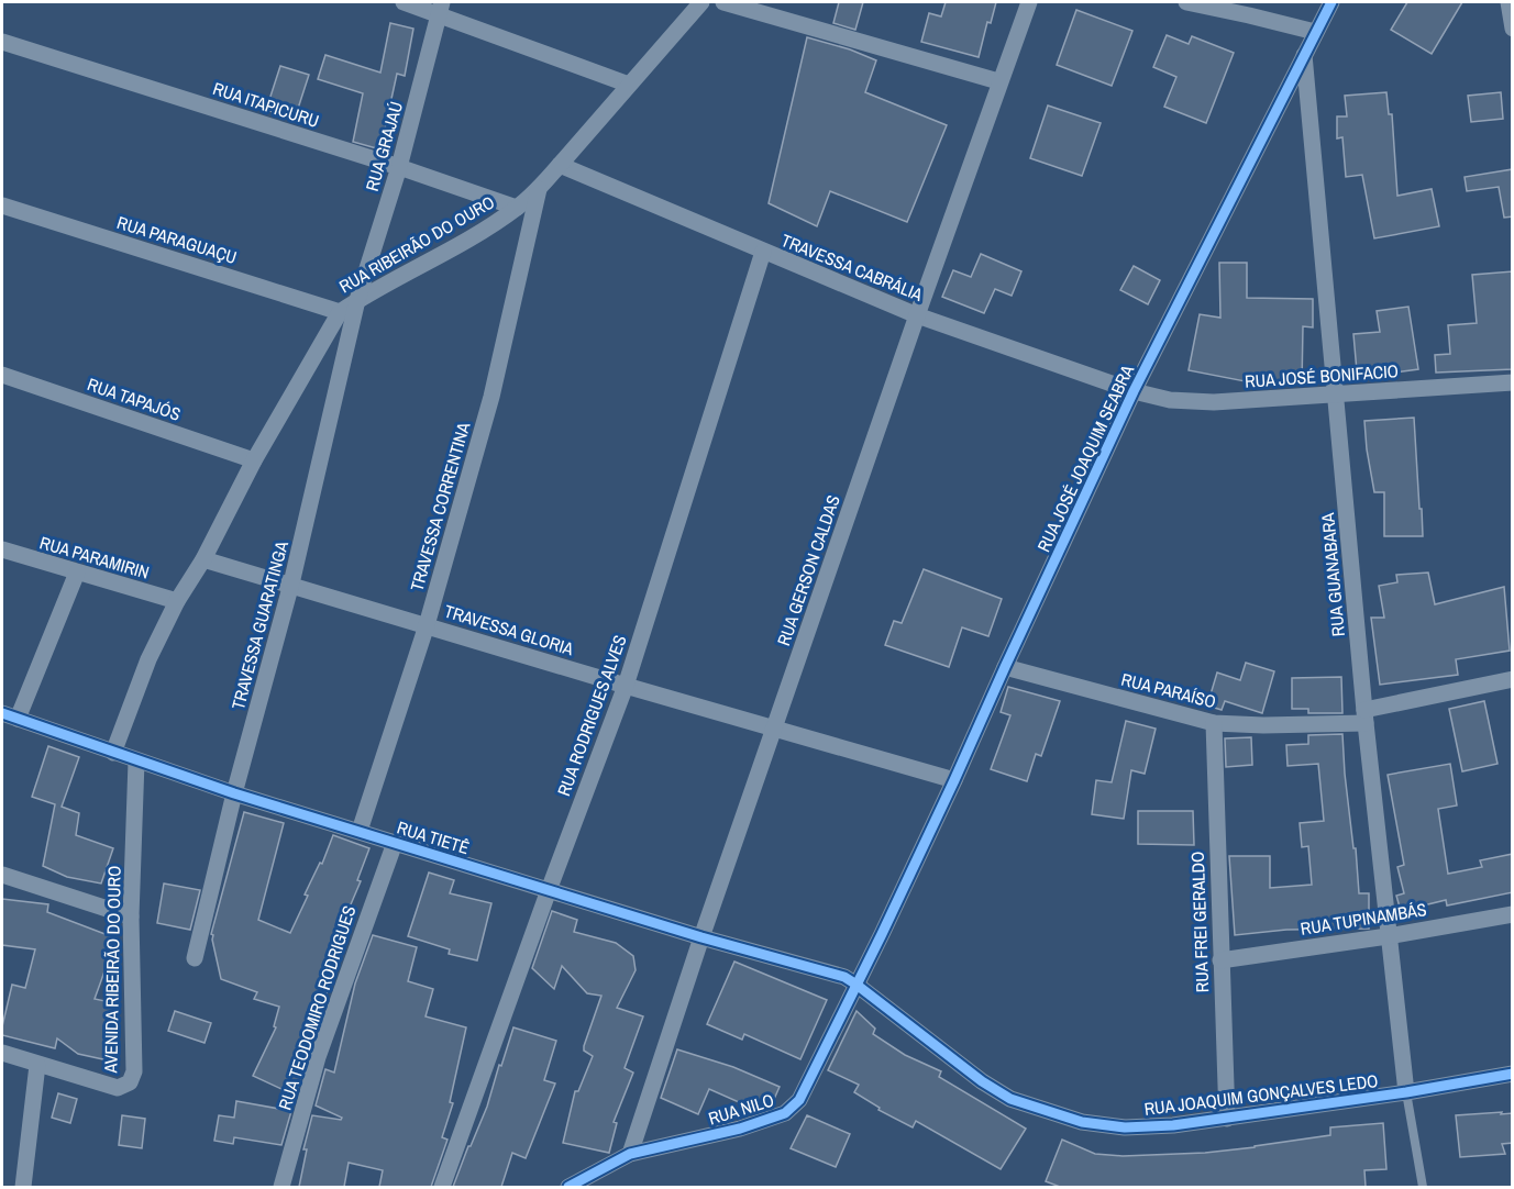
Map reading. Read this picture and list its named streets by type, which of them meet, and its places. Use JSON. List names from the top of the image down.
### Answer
{
  "streets": {
    "street": [
      "RUA ITAPICURU",
      "RUA GRAJAÚ",
      "RUA PARAGUAÇU",
      "RUA RIBEIRÃO DO OURO",
      "TRAVESSA CABRÁLIA",
      "RUA JOSÉ BONIFACIO",
      "RUA TAPAJÓS",
      "RUA JOSÉ JOAQUIM SEABRA",
      "TRAVESSA CORRENTINA",
      "RUA PARAMIRIN",
      "RUA GERSON CALDAS",
      "RUA GUANABARA",
      "TRAVESSA GUARATINGA",
      "TRAVESSA GLORIA",
      "RUA PARAÍSO",
      "RUA RODRIGUES ALVES",
      "RUA TIETÊ",
      "RUA TUPINAMBÁS",
      "RUA FREI GERALDO",
      "AVENIDA RIBEIRÃO DO OURO",
      "RUA TEODOMIRO RODRIGUES",
      "RUA JOAQUIM GONÇALVES LEDO",
      "RUA NILO"
    ]
  },
  "crossings": [
    ["RUA ITAPICURU", "RUA GRAJAÚ"],
    ["RUA ITAPICURU", "RUA RIBEIRÃO DO OURO"],
    ["RUA GRAJAÚ", "RUA RIBEIRÃO DO OURO"],
    ["RUA GRAJAÚ", "TRAVESSA GUARATINGA"],
    ["RUA PARAGUAÇU", "RUA RIBEIRÃO DO OURO"],
    ["RUA RIBEIRÃO DO OURO", "TRAVESSA CABRÁLIA"],
    ["RUA RIBEIRÃO DO OURO", "RUA TAPAJÓS"],
    ["RUA RIBEIRÃO DO OURO", "TRAVESSA CORRENTINA"],
    ["RUA RIBEIRÃO DO OURO", "TRAVESSA GUARATINGA"],
    ["RUA RIBEIRÃO DO OURO", "TRAVESSA GLORIA"],
    ["TRAVESSA CABRÁLIA", "RUA JOSÉ BONIFACIO"],
    ["TRAVESSA CABRÁLIA", "RUA JOSÉ JOAQUIM SEABRA"],
    ["TRAVESSA CABRÁLIA", "RUA GERSON CALDAS"],
    ["TRAVESSA CABRÁLIA", "RUA RODRIGUES ALVES"],
    ["RUA JOSÉ BONIFACIO", "RUA JOSÉ JOAQUIM SEABRA"],
    ["RUA JOSÉ BONIFACIO", "RUA GUANABARA"],
    ["RUA JOSÉ JOAQUIM SEABRA", "RUA GUANABARA"],
    ["RUA JOSÉ JOAQUIM SEABRA", "TRAVESSA GLORIA"],
    ["RUA JOSÉ JOAQUIM SEABRA", "RUA PARAÍSO"],
    ["RUA JOSÉ JOAQUIM SEABRA", "RUA NILO"],
    ["TRAVESSA CORRENTINA", "TRAVESSA GLORIA"],
    ["TRAVESSA CORRENTINA", "RUA TIETÊ"],
    ["RUA GERSON CALDAS", "TRAVESSA GLORIA"],
    ["RUA GERSON CALDAS", "RUA TIETÊ"],
    ["RUA GERSON CALDAS", "RUA NILO"],
    ["RUA GUANABARA", "RUA PARAÍSO"],
    ["RUA GUANABARA", "RUA TUPINAMBÁS"],
    ["RUA GUANABARA", "RUA JOAQUIM GONÇALVES LEDO"],
    ["TRAVESSA GUARATINGA", "TRAVESSA GLORIA"],
    ["TRAVESSA GUARATINGA", "RUA TIETÊ"],
    ["TRAVESSA GLORIA", "RUA RODRIGUES ALVES"],
    ["RUA PARAÍSO", "RUA FREI GERALDO"],
    ["RUA RODRIGUES ALVES", "RUA TIETÊ"],
    ["RUA TIETÊ", "AVENIDA RIBEIRÃO DO OURO"],
    ["RUA TIETÊ", "RUA TEODOMIRO RODRIGUES"],
    ["RUA TIETÊ", "RUA JOAQUIM GONÇALVES LEDO"],
    ["RUA TIETÊ", "RUA NILO"],
    ["RUA TUPINAMBÁS", "RUA FREI GERALDO"],
    ["RUA FREI GERALDO", "RUA JOAQUIM GONÇALVES LEDO"],
    ["RUA JOAQUIM GONÇALVES LEDO", "RUA NILO"]
  ]
}
